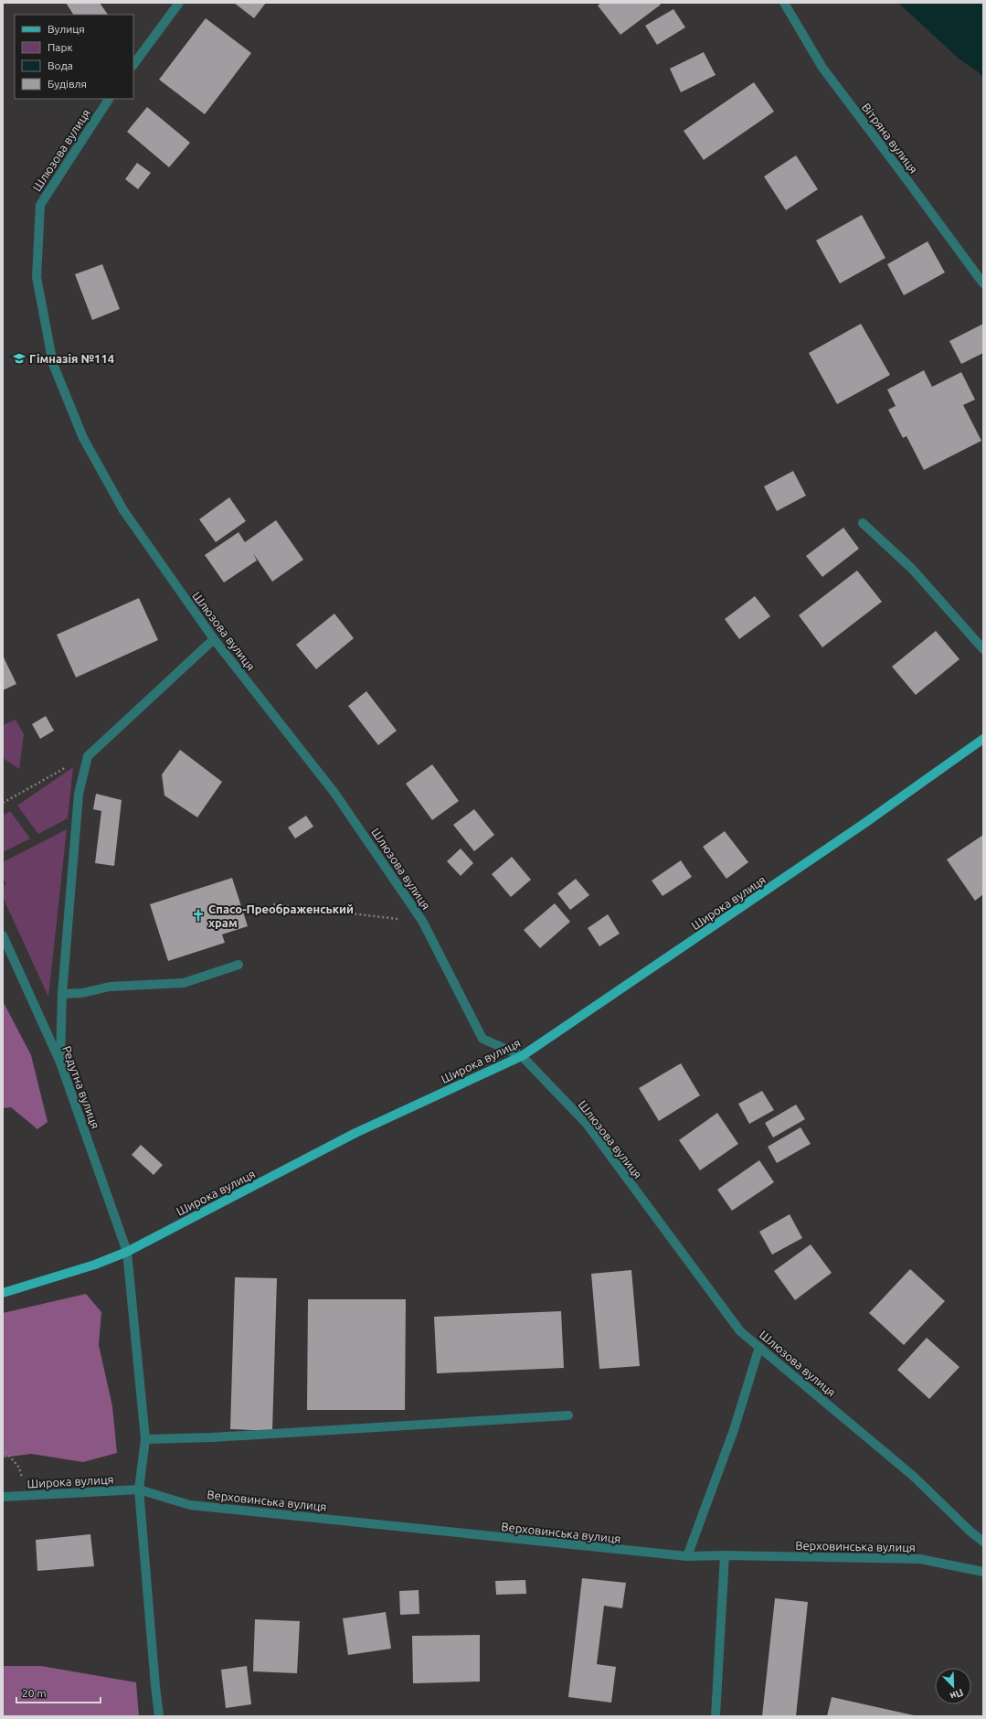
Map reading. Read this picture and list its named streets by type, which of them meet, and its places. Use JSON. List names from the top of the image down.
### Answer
{
  "streets": {
    "main road": ["Широка вулиця"],
    "street": [
      "Вітряна вулиця",
      "Шлюзова вулиця",
      "Редутна вулиця",
      "Верховинська вулиця"
    ]
  },
  "crossings": [
    ["Шлюзова вулиця", "Широка вулиця"],
    ["Широка вулиця", "Редутна вулиця"],
    ["Широка вулиця", "Верховинська вулиця"]
  ],
  "places": {
    "school or university": ["Гімназія №114"],
    "church": ["Спасо-Преображенський храм"]
  },
  "legend": [
    "Вулиця",
    "Парк",
    "Вода",
    "Будівля"
  ],
  "scale_bar": "20 m",
  "north": "bottom right"
}
